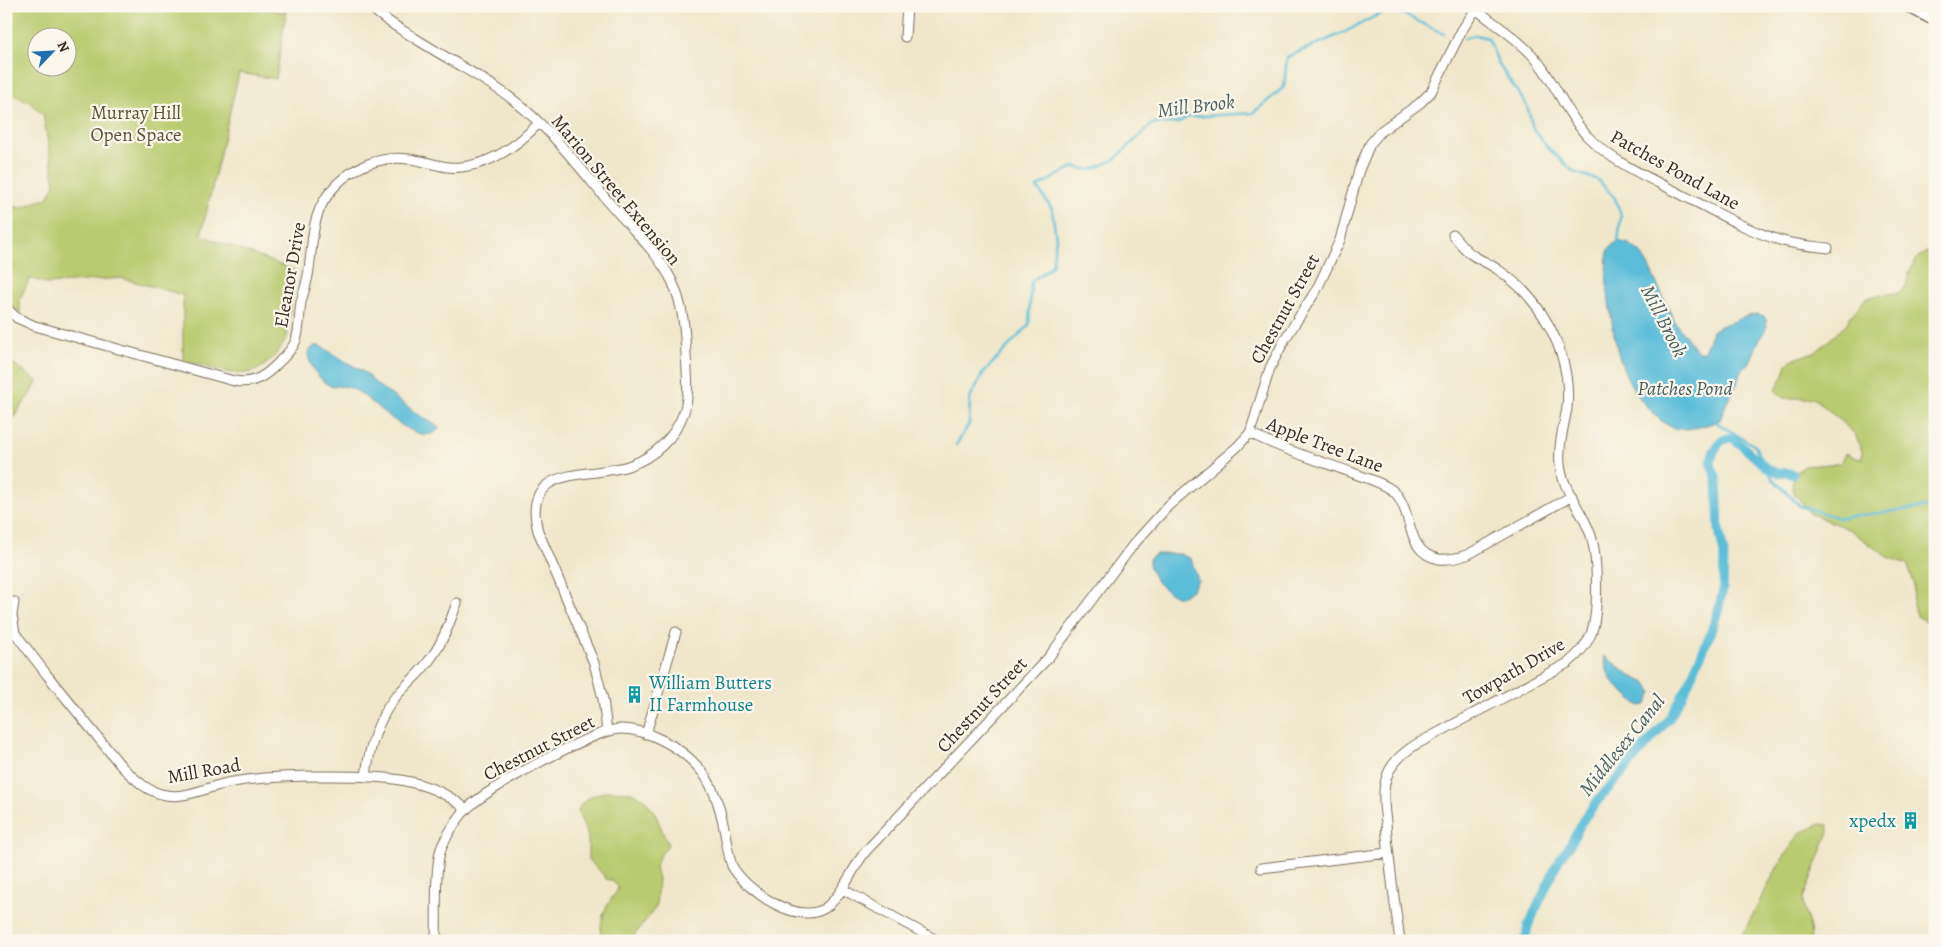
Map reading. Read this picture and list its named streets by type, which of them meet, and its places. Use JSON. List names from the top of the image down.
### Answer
{
  "streets": {
    "street": [
      "Patches Pond Lane",
      "Marion Street Extension",
      "Eleanor Drive",
      "Chestnut Street",
      "Apple Tree Lane",
      "Towpath Drive",
      "Mill Road"
    ]
  },
  "crossings": [
    ["Patches Pond Lane", "Chestnut Street"],
    ["Marion Street Extension", "Eleanor Drive"],
    ["Marion Street Extension", "Chestnut Street"],
    ["Chestnut Street", "Apple Tree Lane"],
    ["Chestnut Street", "Mill Road"],
    ["Apple Tree Lane", "Towpath Drive"]
  ],
  "water": ["Mill Brook", "Patches Pond", "Middlesex Canal"],
  "parks": ["Murray Hill Open Space"],
  "places": {
    "building": ["William Butters II Farmhouse", "xpedx"]
  },
  "north": "top right"
}
